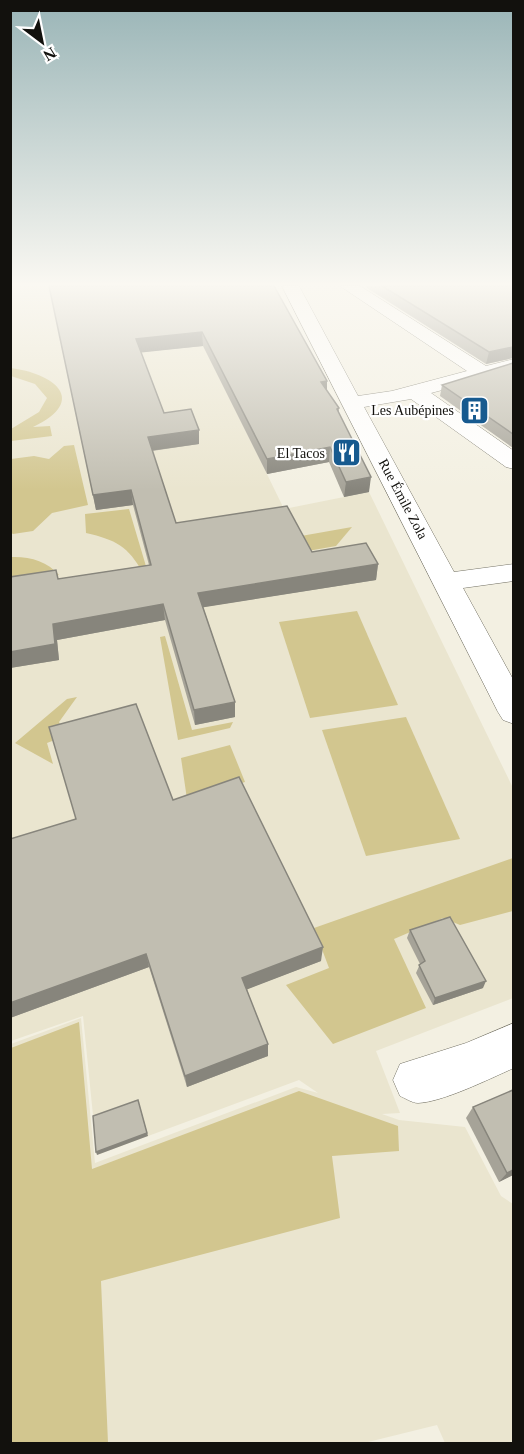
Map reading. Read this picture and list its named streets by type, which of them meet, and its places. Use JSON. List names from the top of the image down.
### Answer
{
  "streets": {
    "street": ["Rue Émile Zola"]
  },
  "places": {
    "building": ["Les Aubépines"],
    "restaurant": ["El Tacos"]
  },
  "north": "bottom right"
}
